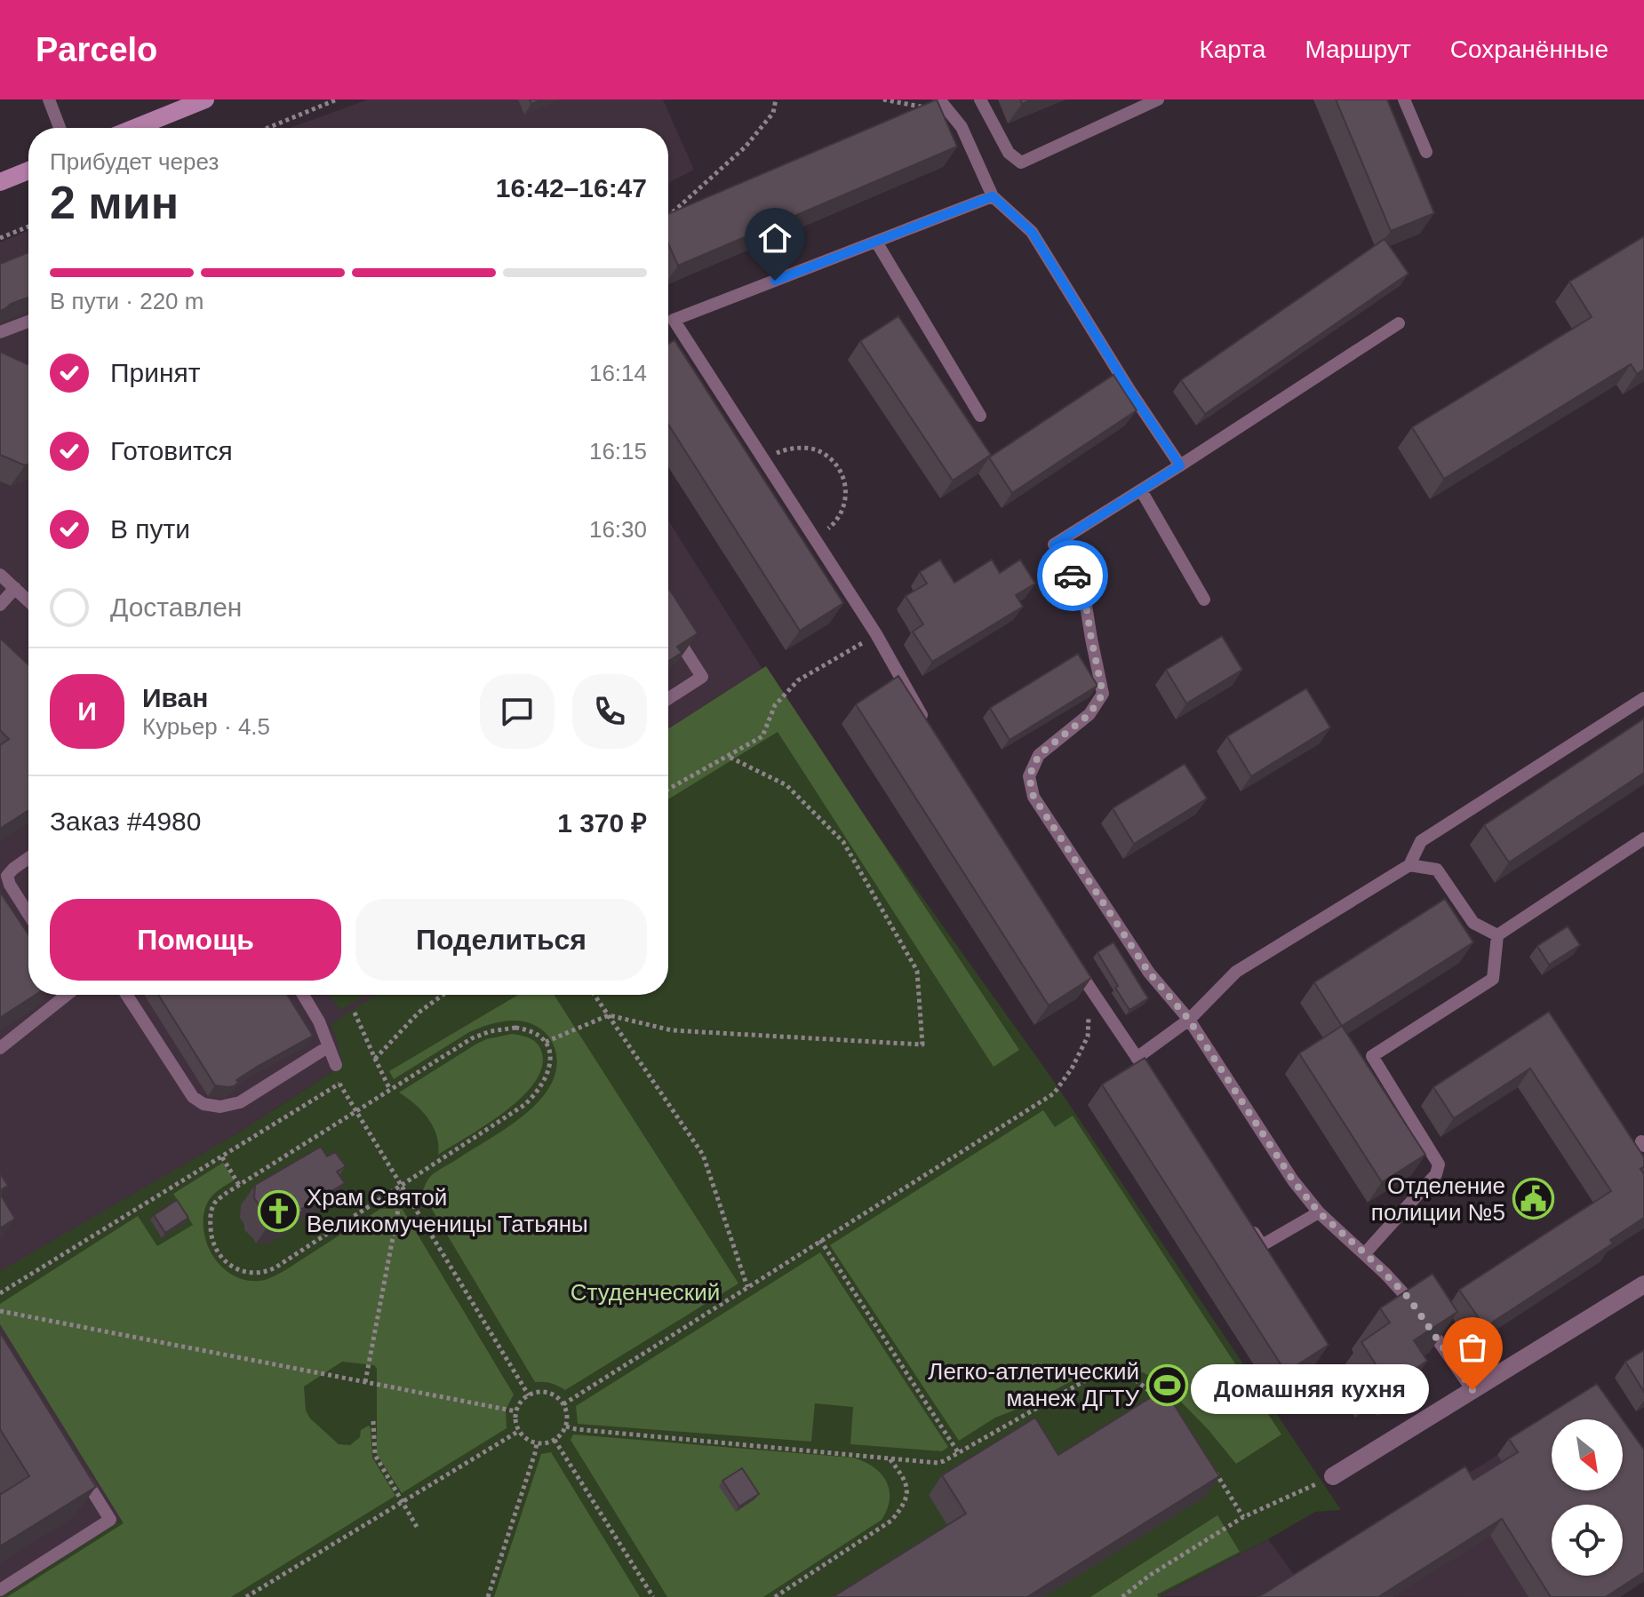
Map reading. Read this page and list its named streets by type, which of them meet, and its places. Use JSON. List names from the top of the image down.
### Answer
{
  "parks": ["Студенческий"],
  "places": {
    "public building": ["Отделение полиции №5"],
    "church": ["Храм Святой Великомученицы Татьяны"],
    "sports": ["Легко-атлетический манеж ДГТУ"],
    "other": ["Домашняя кухня"]
  },
  "north": "bottom right",
  "page": {
    "header": "Parcelo",
    "nav": ["Карта", "Маршрут", "Сохранённые"],
    "heading": ["2 мин", "Прибудет через", "16:42–16:47"],
    "panel": [
      "Иван",
      "Курьер · 4.5",
      "Заказ #4980",
      "1 370 ₽"
    ],
    "bar": "В пути · 220 m",
    "list": [
      ["Принят", "16:14"],
      ["Готовится", "16:15"],
      ["В пути", "16:30"],
      "Доставлен"
    ],
    "round": "И",
    "buttons": ["Помощь", "Поделиться"],
    "bubble": "Домашняя кухня"
  }
}
